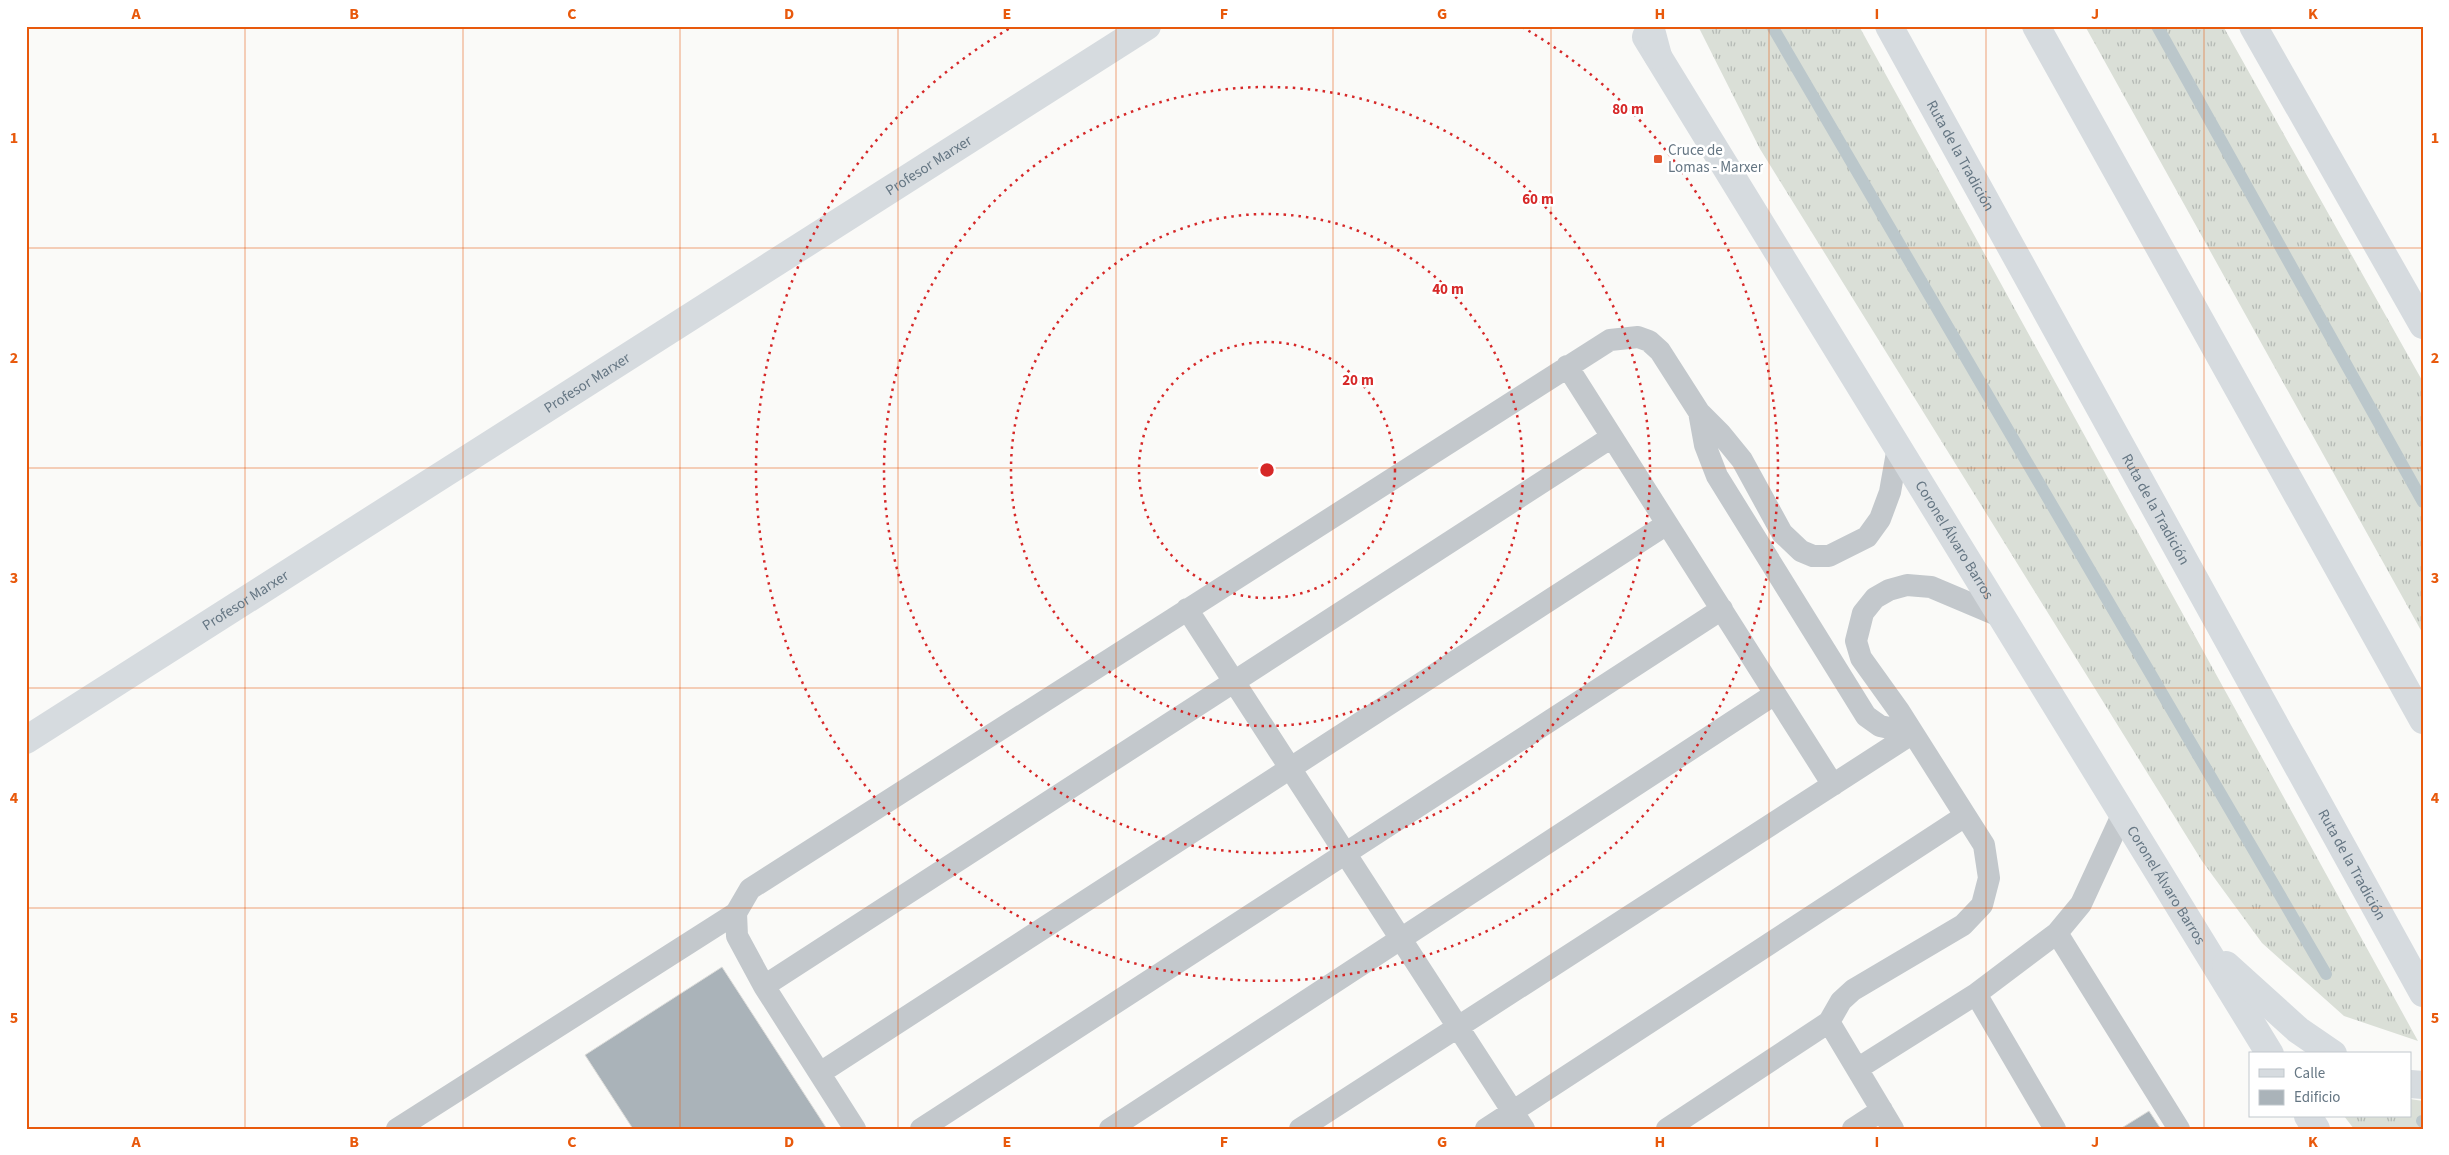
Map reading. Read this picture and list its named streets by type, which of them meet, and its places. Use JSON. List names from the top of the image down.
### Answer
{
  "streets": {
    "main road": ["Ruta de la Tradición", "Profesor Marxer", "Coronel Álvaro Barros"]
  },
  "places": {
    "transit": ["Cruce de Lomas - Marxer"]
  },
  "legend": ["Calle", "Edificio"],
  "grid": {
    "columns": [
      "A",
      "B",
      "C",
      "D",
      "E",
      "F",
      "G",
      "H",
      "I",
      "J",
      "K"
    ],
    "rows": [
      "1",
      "2",
      "3",
      "4",
      "5"
    ]
  },
  "rings": [
    "80 m",
    "60 m",
    "40 m",
    "20 m"
  ]
}
